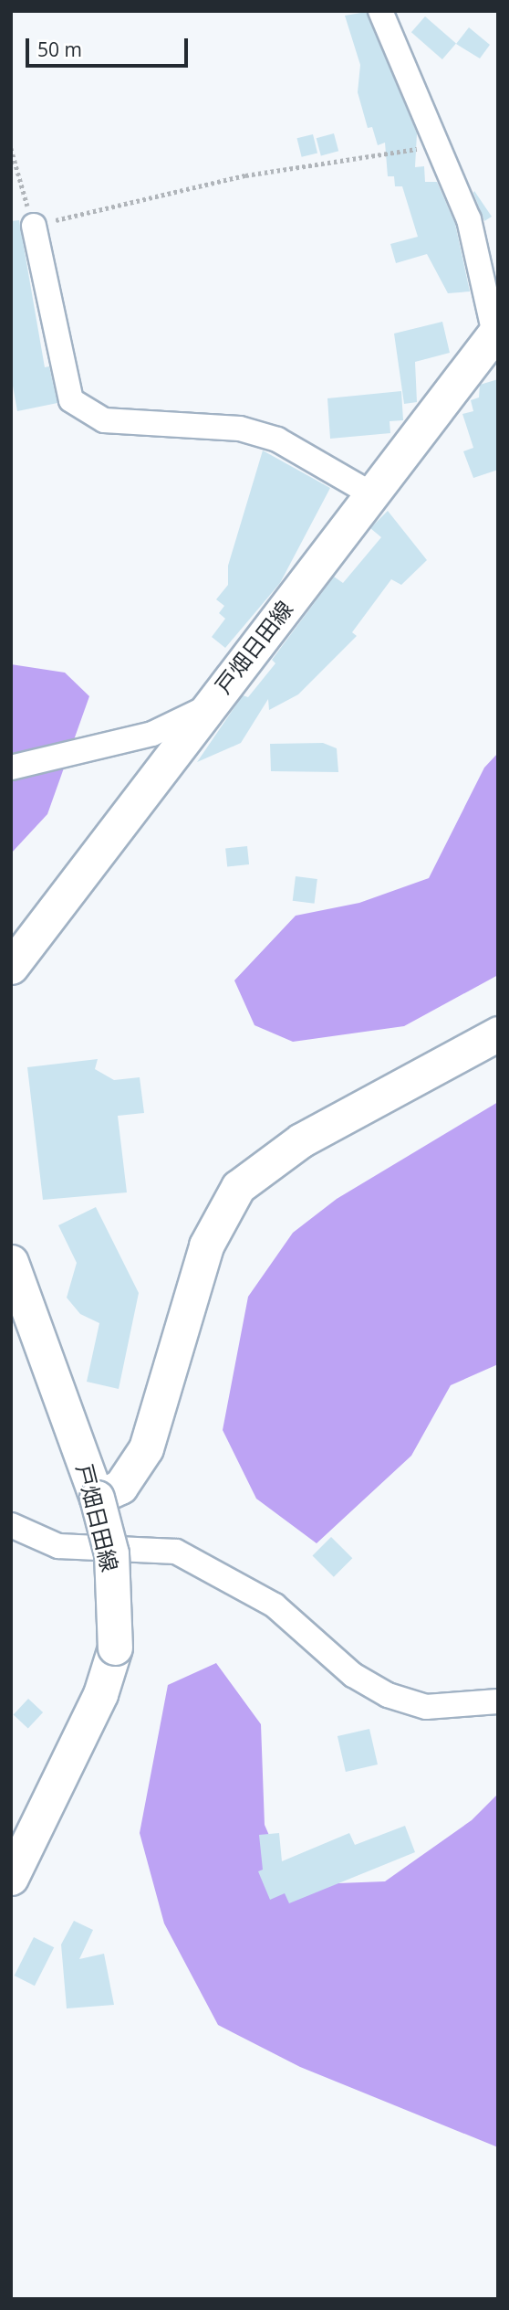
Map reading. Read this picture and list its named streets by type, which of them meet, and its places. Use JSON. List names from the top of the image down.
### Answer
{
  "streets": {
    "main road": ["戸畑日田線"]
  },
  "scale_bar": "50 m"
}
